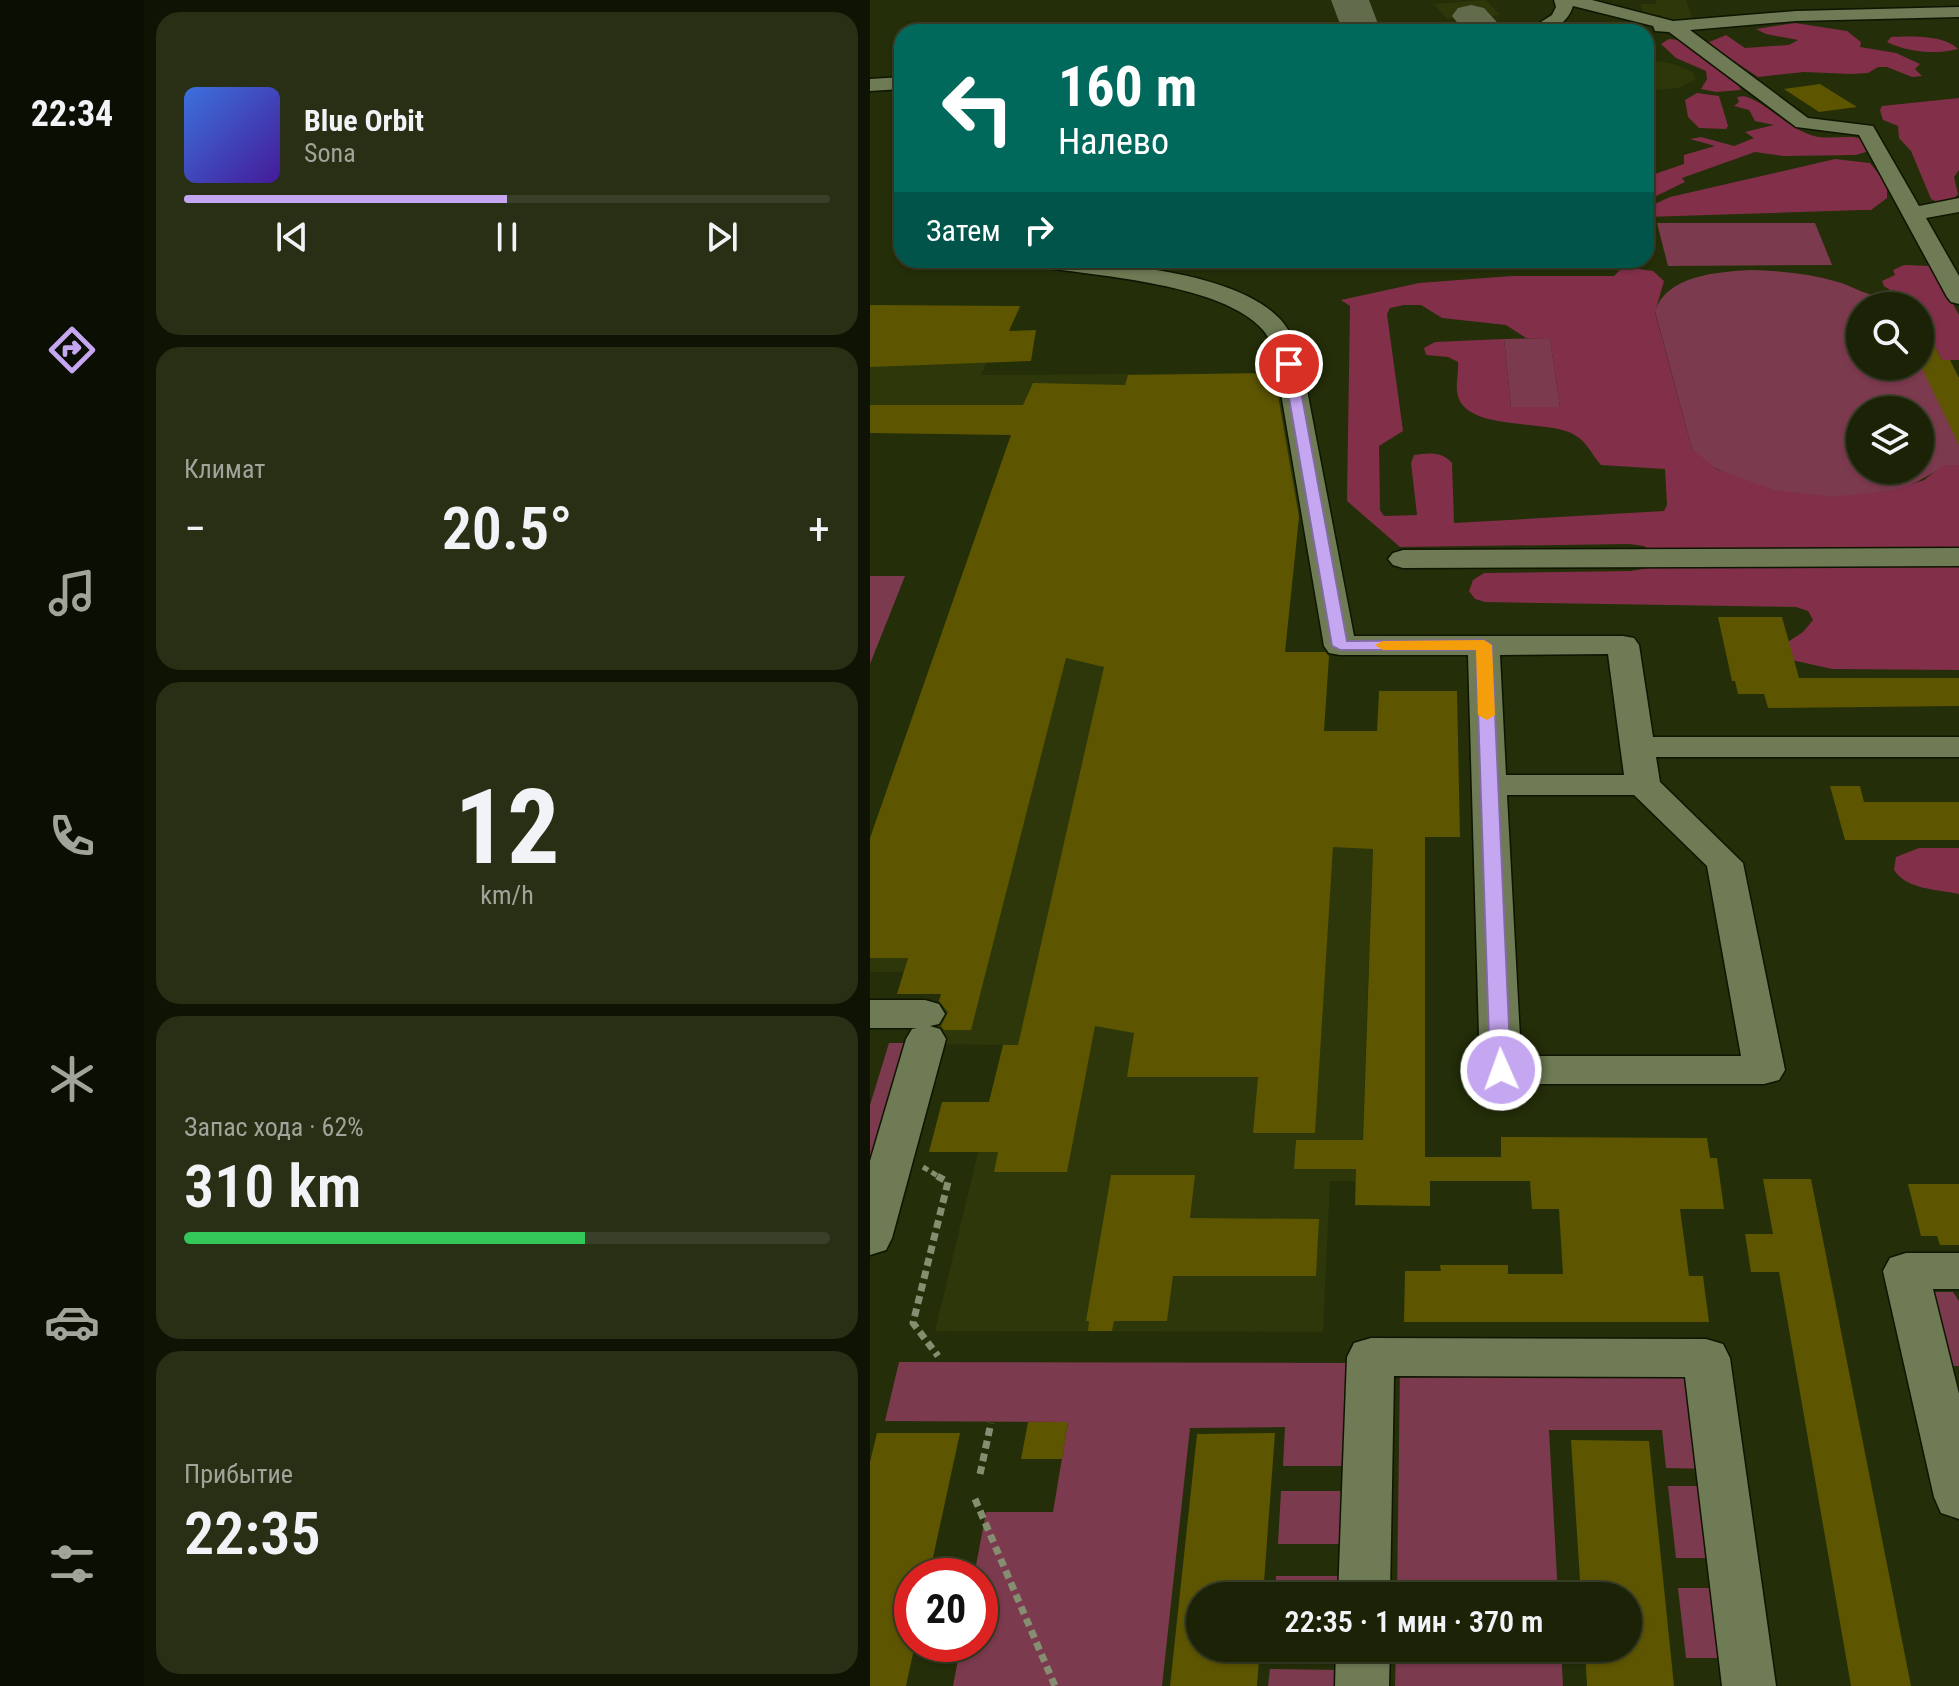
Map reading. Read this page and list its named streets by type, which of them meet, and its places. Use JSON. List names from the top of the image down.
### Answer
{
  "page": {
    "tabs": "22:34",
    "turn": ["160 m", "Налево"],
    "song": ["Blue Orbit", "Sona"],
    "then": "Затем",
    "tile": [
      "Климат",
      ["12", "km/h"],
      ["Запас хода · 62%", "310 km"],
      ["Прибытие", "22:35"]
    ],
    "heat": ["−", "20.5°", "+"],
    "limit": "20",
    "trip": "22:35 · 1 мин · 370 m"
  }
}
